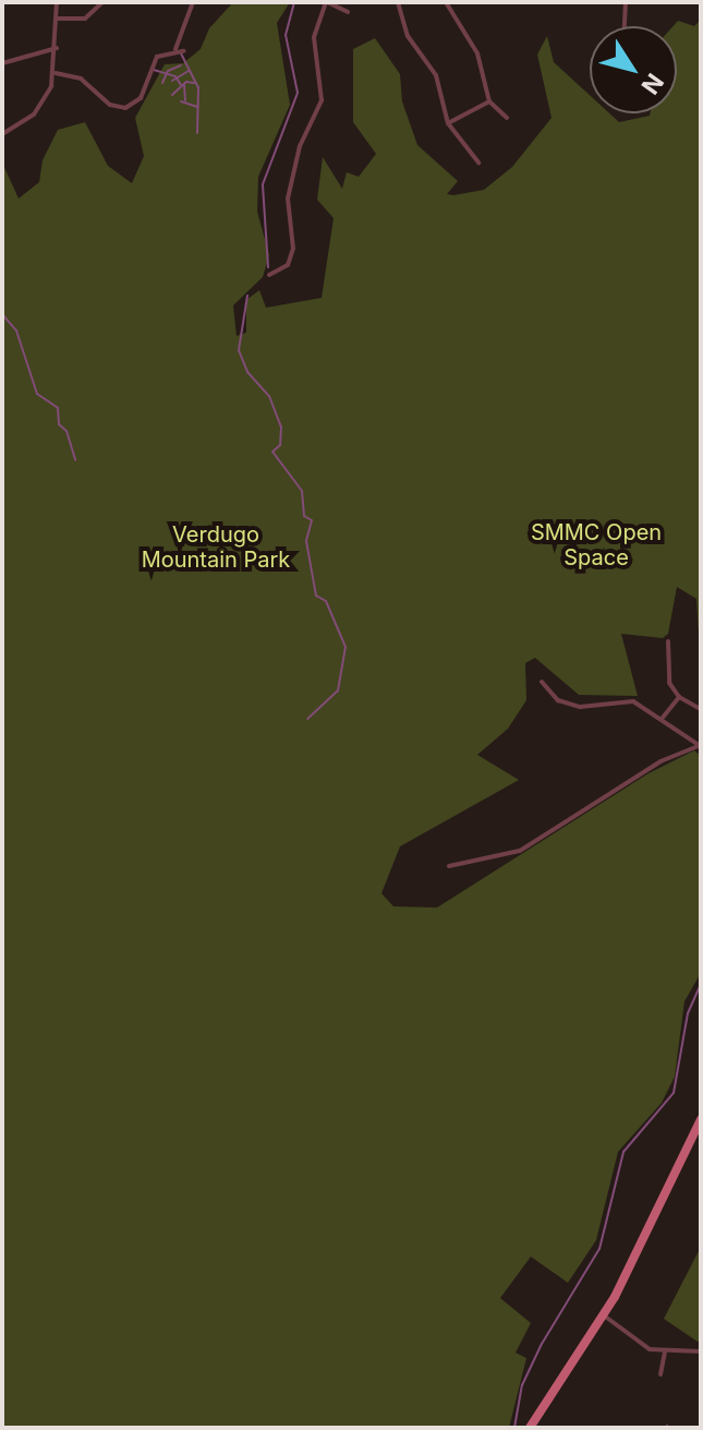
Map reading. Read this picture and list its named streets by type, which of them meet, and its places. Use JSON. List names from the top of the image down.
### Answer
{
  "parks": ["SMMC Open Space", "Verdugo Mountain Park"],
  "north": "bottom right"
}
